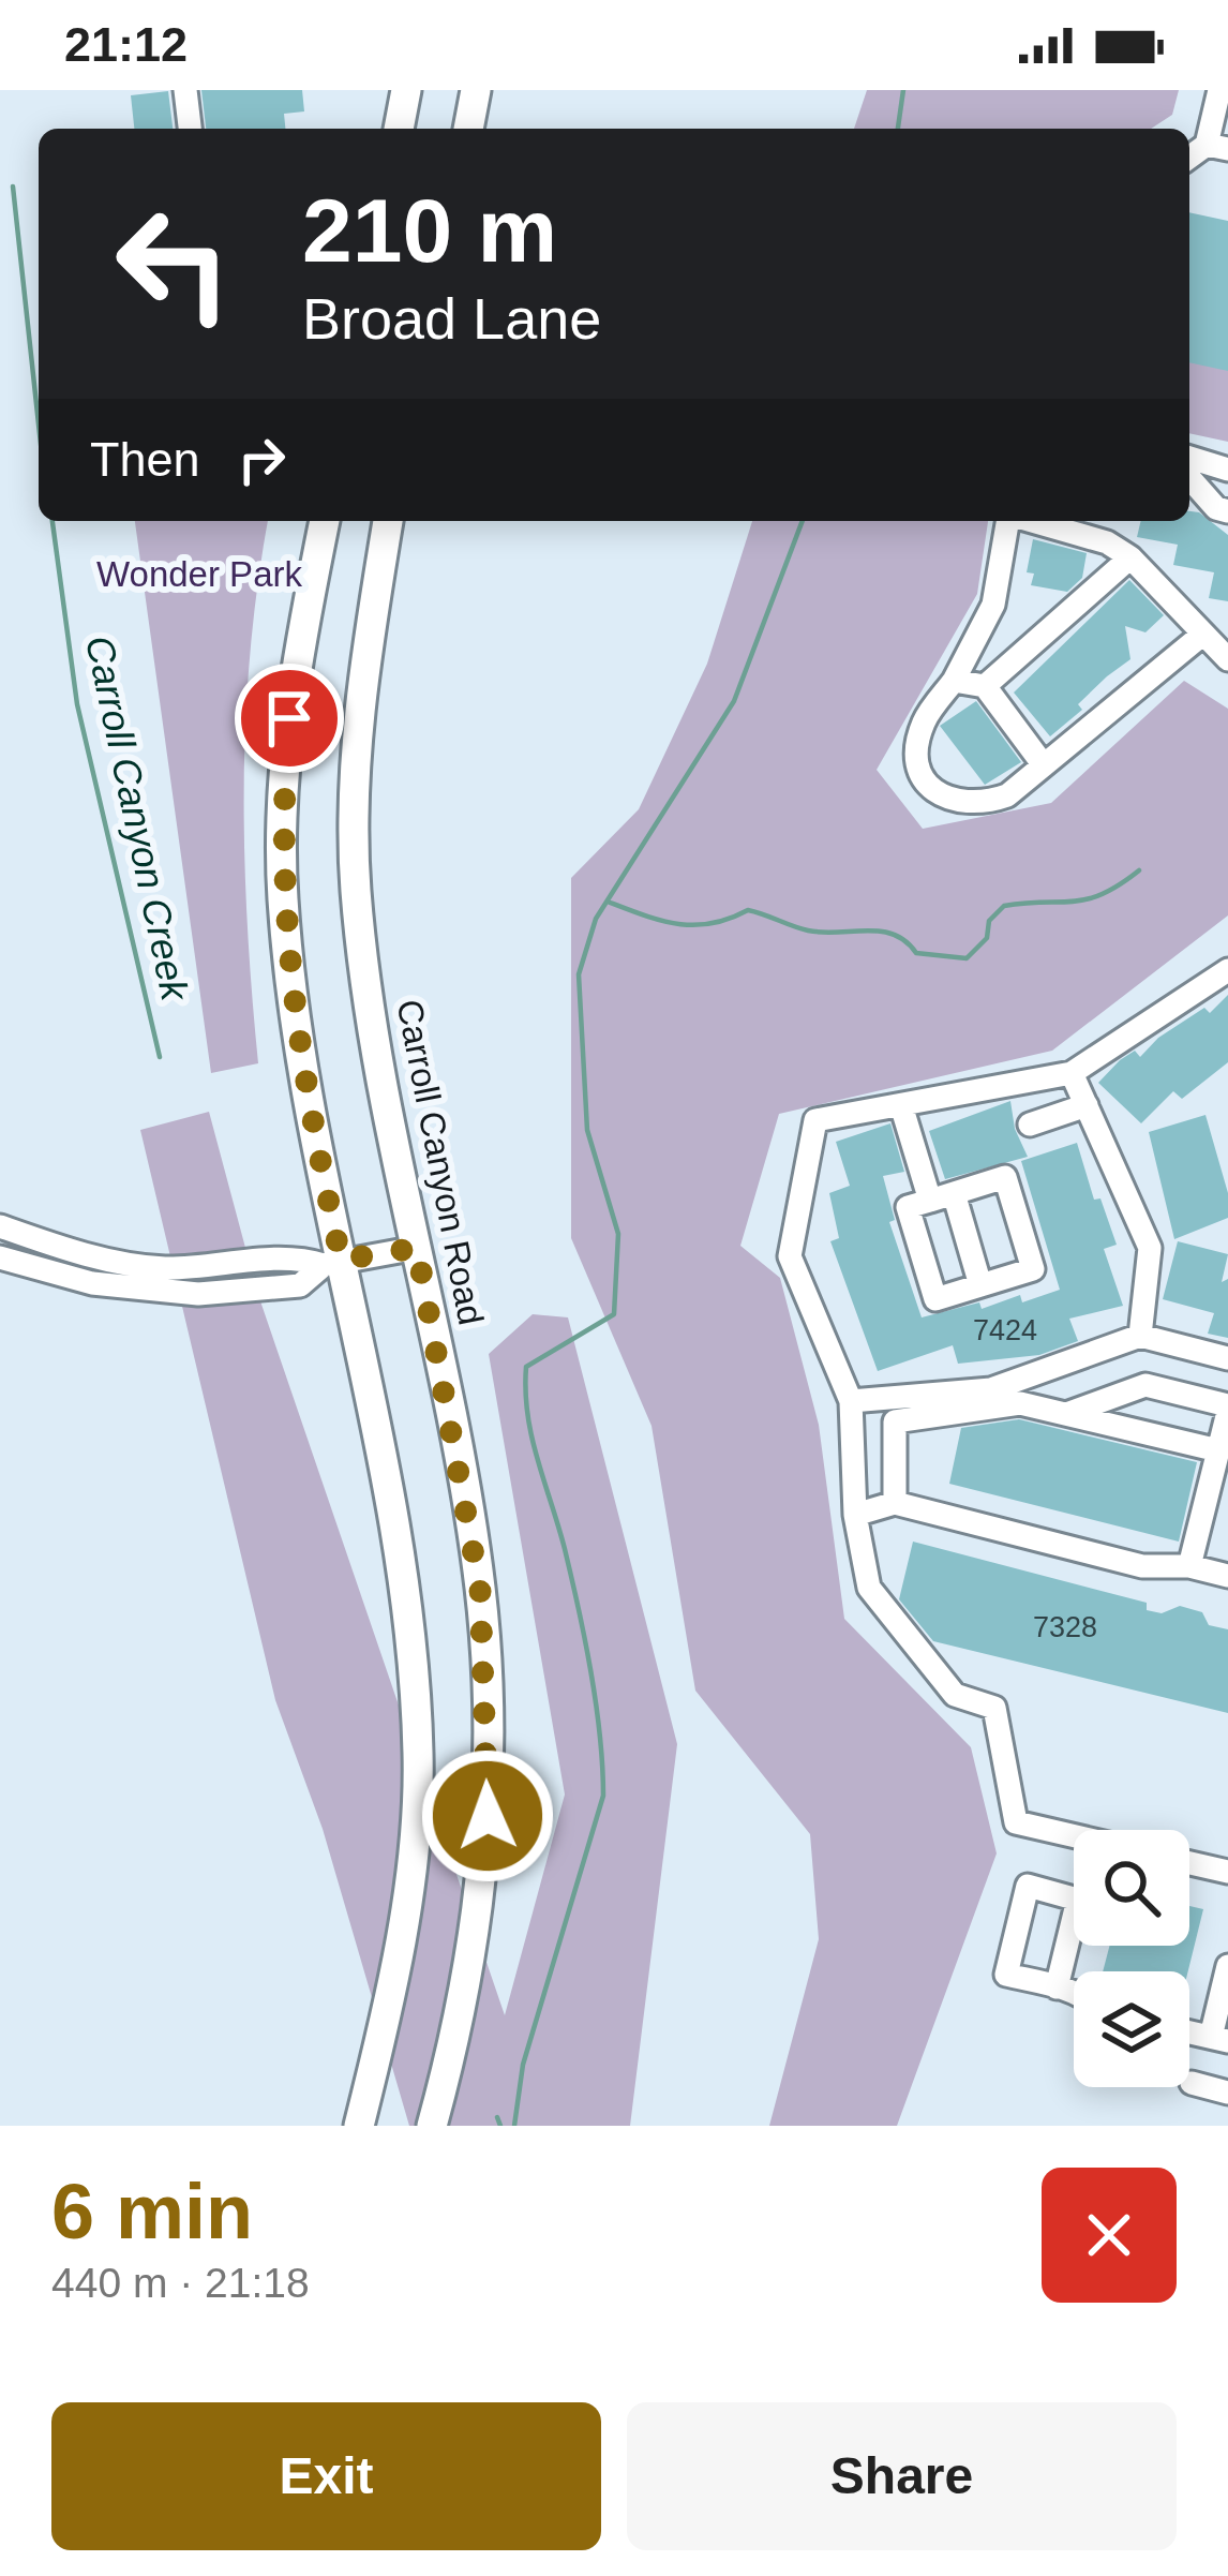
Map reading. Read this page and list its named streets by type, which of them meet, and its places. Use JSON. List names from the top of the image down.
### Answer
{
  "streets": {
    "main road": ["Carroll Canyon Road"]
  },
  "water": ["Carroll Canyon Creek"],
  "parks": ["Wonder Park"],
  "house_numbers": ["7424", "7328"],
  "page": {
    "status": "21:12",
    "turn": ["210 m", "Broad Lane"],
    "then": "Then",
    "heading": ["6 min", "440 m · 21:18"],
    "buttons": ["Exit", "Share"]
  }
}
